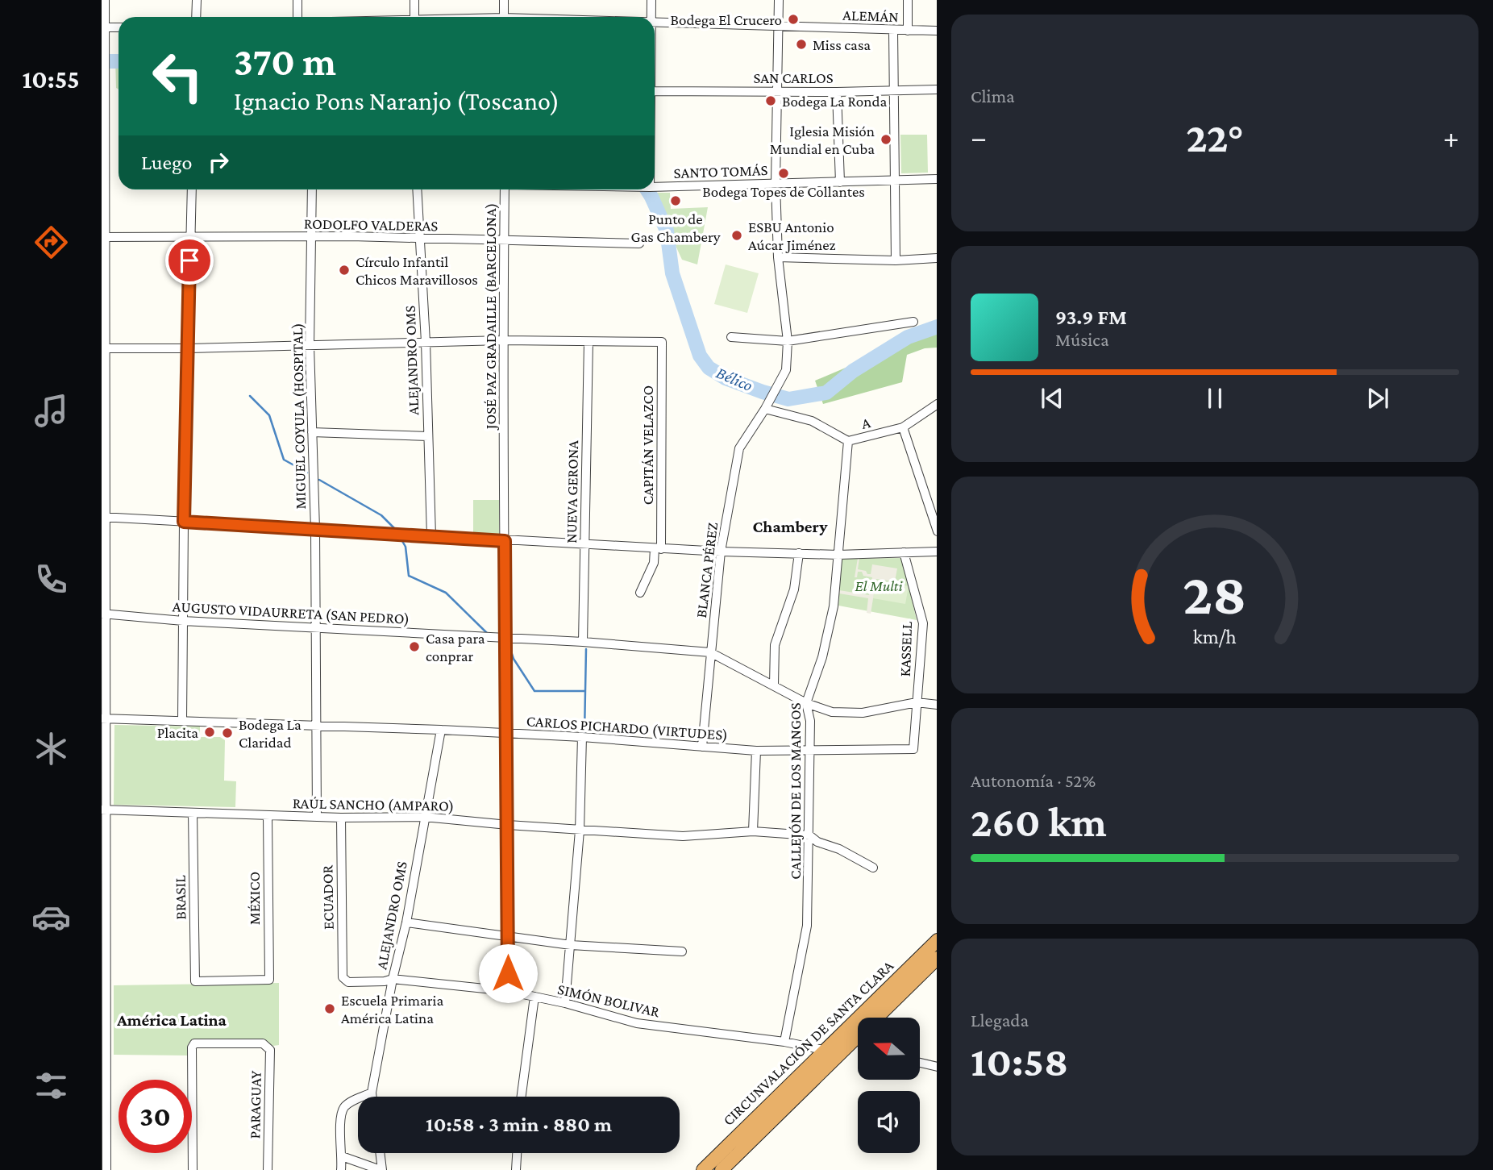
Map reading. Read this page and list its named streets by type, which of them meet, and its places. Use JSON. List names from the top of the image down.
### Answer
{
  "streets": {
    "highway": ["CIRCUNVALACIÓN DE SANTA CLARA"],
    "street": [
      "ALEMÁN",
      "SAN CARLOS",
      "SANTO TOMÁS",
      "RODOLFO VALDERAS",
      "JOSÉ PAZ GRADAILLE (BARCELONA)",
      "ALEJANDRO OMS",
      "MIGUEL COYULA (HOSPITAL)",
      "A",
      "CAPITÁN VELAZCO",
      "NUEVA GERONA",
      "BLANCA PÉREZ",
      "AUGUSTO VIDAURRETA (SAN PEDRO)",
      "KASSELL",
      "CARLOS PICHARDO (VIRTUDES)",
      "CALLEJÓN DE LOS MANGOS",
      "RAÚL SANCHO (AMPARO)",
      "BRASIL",
      "ECUADOR",
      "MÉXICO",
      "SIMÓN BOLIVAR",
      "PARAGUAY"
    ]
  },
  "crossings": [
    ["RODOLFO VALDERAS", "JOSÉ PAZ GRADAILLE (BARCELONA)"],
    ["RODOLFO VALDERAS", "ALEJANDRO OMS"],
    ["RODOLFO VALDERAS", "MIGUEL COYULA (HOSPITAL)"],
    ["JOSÉ PAZ GRADAILLE (BARCELONA)", "AUGUSTO VIDAURRETA (SAN PEDRO)"],
    ["JOSÉ PAZ GRADAILLE (BARCELONA)", "CARLOS PICHARDO (VIRTUDES)"],
    ["JOSÉ PAZ GRADAILLE (BARCELONA)", "RAÚL SANCHO (AMPARO)"],
    ["JOSÉ PAZ GRADAILLE (BARCELONA)", "SIMÓN BOLIVAR"],
    ["ALEJANDRO OMS", "CARLOS PICHARDO (VIRTUDES)"],
    ["ALEJANDRO OMS", "RAÚL SANCHO (AMPARO)"],
    ["ALEJANDRO OMS", "SIMÓN BOLIVAR"],
    ["MIGUEL COYULA (HOSPITAL)", "AUGUSTO VIDAURRETA (SAN PEDRO)"],
    ["MIGUEL COYULA (HOSPITAL)", "CARLOS PICHARDO (VIRTUDES)"],
    ["MIGUEL COYULA (HOSPITAL)", "RAÚL SANCHO (AMPARO)"],
    ["A", "BLANCA PÉREZ"],
    ["A", "CALLEJÓN DE LOS MANGOS"],
    ["CAPITÁN VELAZCO", "NUEVA GERONA"],
    ["NUEVA GERONA", "AUGUSTO VIDAURRETA (SAN PEDRO)"],
    ["BLANCA PÉREZ", "AUGUSTO VIDAURRETA (SAN PEDRO)"],
    ["BLANCA PÉREZ", "CARLOS PICHARDO (VIRTUDES)"],
    ["AUGUSTO VIDAURRETA (SAN PEDRO)", "KASSELL"],
    ["AUGUSTO VIDAURRETA (SAN PEDRO)", "CALLEJÓN DE LOS MANGOS"],
    ["KASSELL", "CARLOS PICHARDO (VIRTUDES)"],
    ["CARLOS PICHARDO (VIRTUDES)", "CALLEJÓN DE LOS MANGOS"],
    ["CALLEJÓN DE LOS MANGOS", "RAÚL SANCHO (AMPARO)"],
    ["CALLEJÓN DE LOS MANGOS", "SIMÓN BOLIVAR"],
    ["RAÚL SANCHO (AMPARO)", "BRASIL"],
    ["RAÚL SANCHO (AMPARO)", "ECUADOR"],
    ["RAÚL SANCHO (AMPARO)", "MÉXICO"],
    ["BRASIL", "MÉXICO"],
    ["ECUADOR", "SIMÓN BOLIVAR"],
    ["SIMÓN BOLIVAR", "CIRCUNVALACIÓN DE SANTA CLARA"]
  ],
  "districts": ["Chambery", "América Latina"],
  "water": ["Bélico"],
  "parks": ["El Multi"],
  "places": [
    "Bodega El Crucero",
    "Miss casa",
    "Bodega La Ronda",
    "Iglesia Misión Mundial en Cuba",
    "Bodega Topes de Collantes",
    "Punto de Gas Chambery",
    "ESBU Antonio Aúcar Jiménez",
    "Círculo Infantil Chicos Maravillosos",
    "Casa para conprar",
    "Placita",
    "Bodega La Claridad",
    "Escuela Primaria América Latina"
  ],
  "north": "left",
  "page": {
    "tabs": "10:55",
    "tile": [
      "Clima",
      ["Autonomía · 52%", "260 km"],
      ["Llegada", "10:58"]
    ],
    "turn": ["370 m", "Ignacio Pons Naranjo (Toscano)"],
    "heat": ["−", "22°", "+"],
    "then": "Luego",
    "song": ["93.9 FM", "Música"],
    "limit": "30",
    "trip": "10:58 · 3 min · 880 m",
    "gauge": ["28", "km/h"]
  }
}
